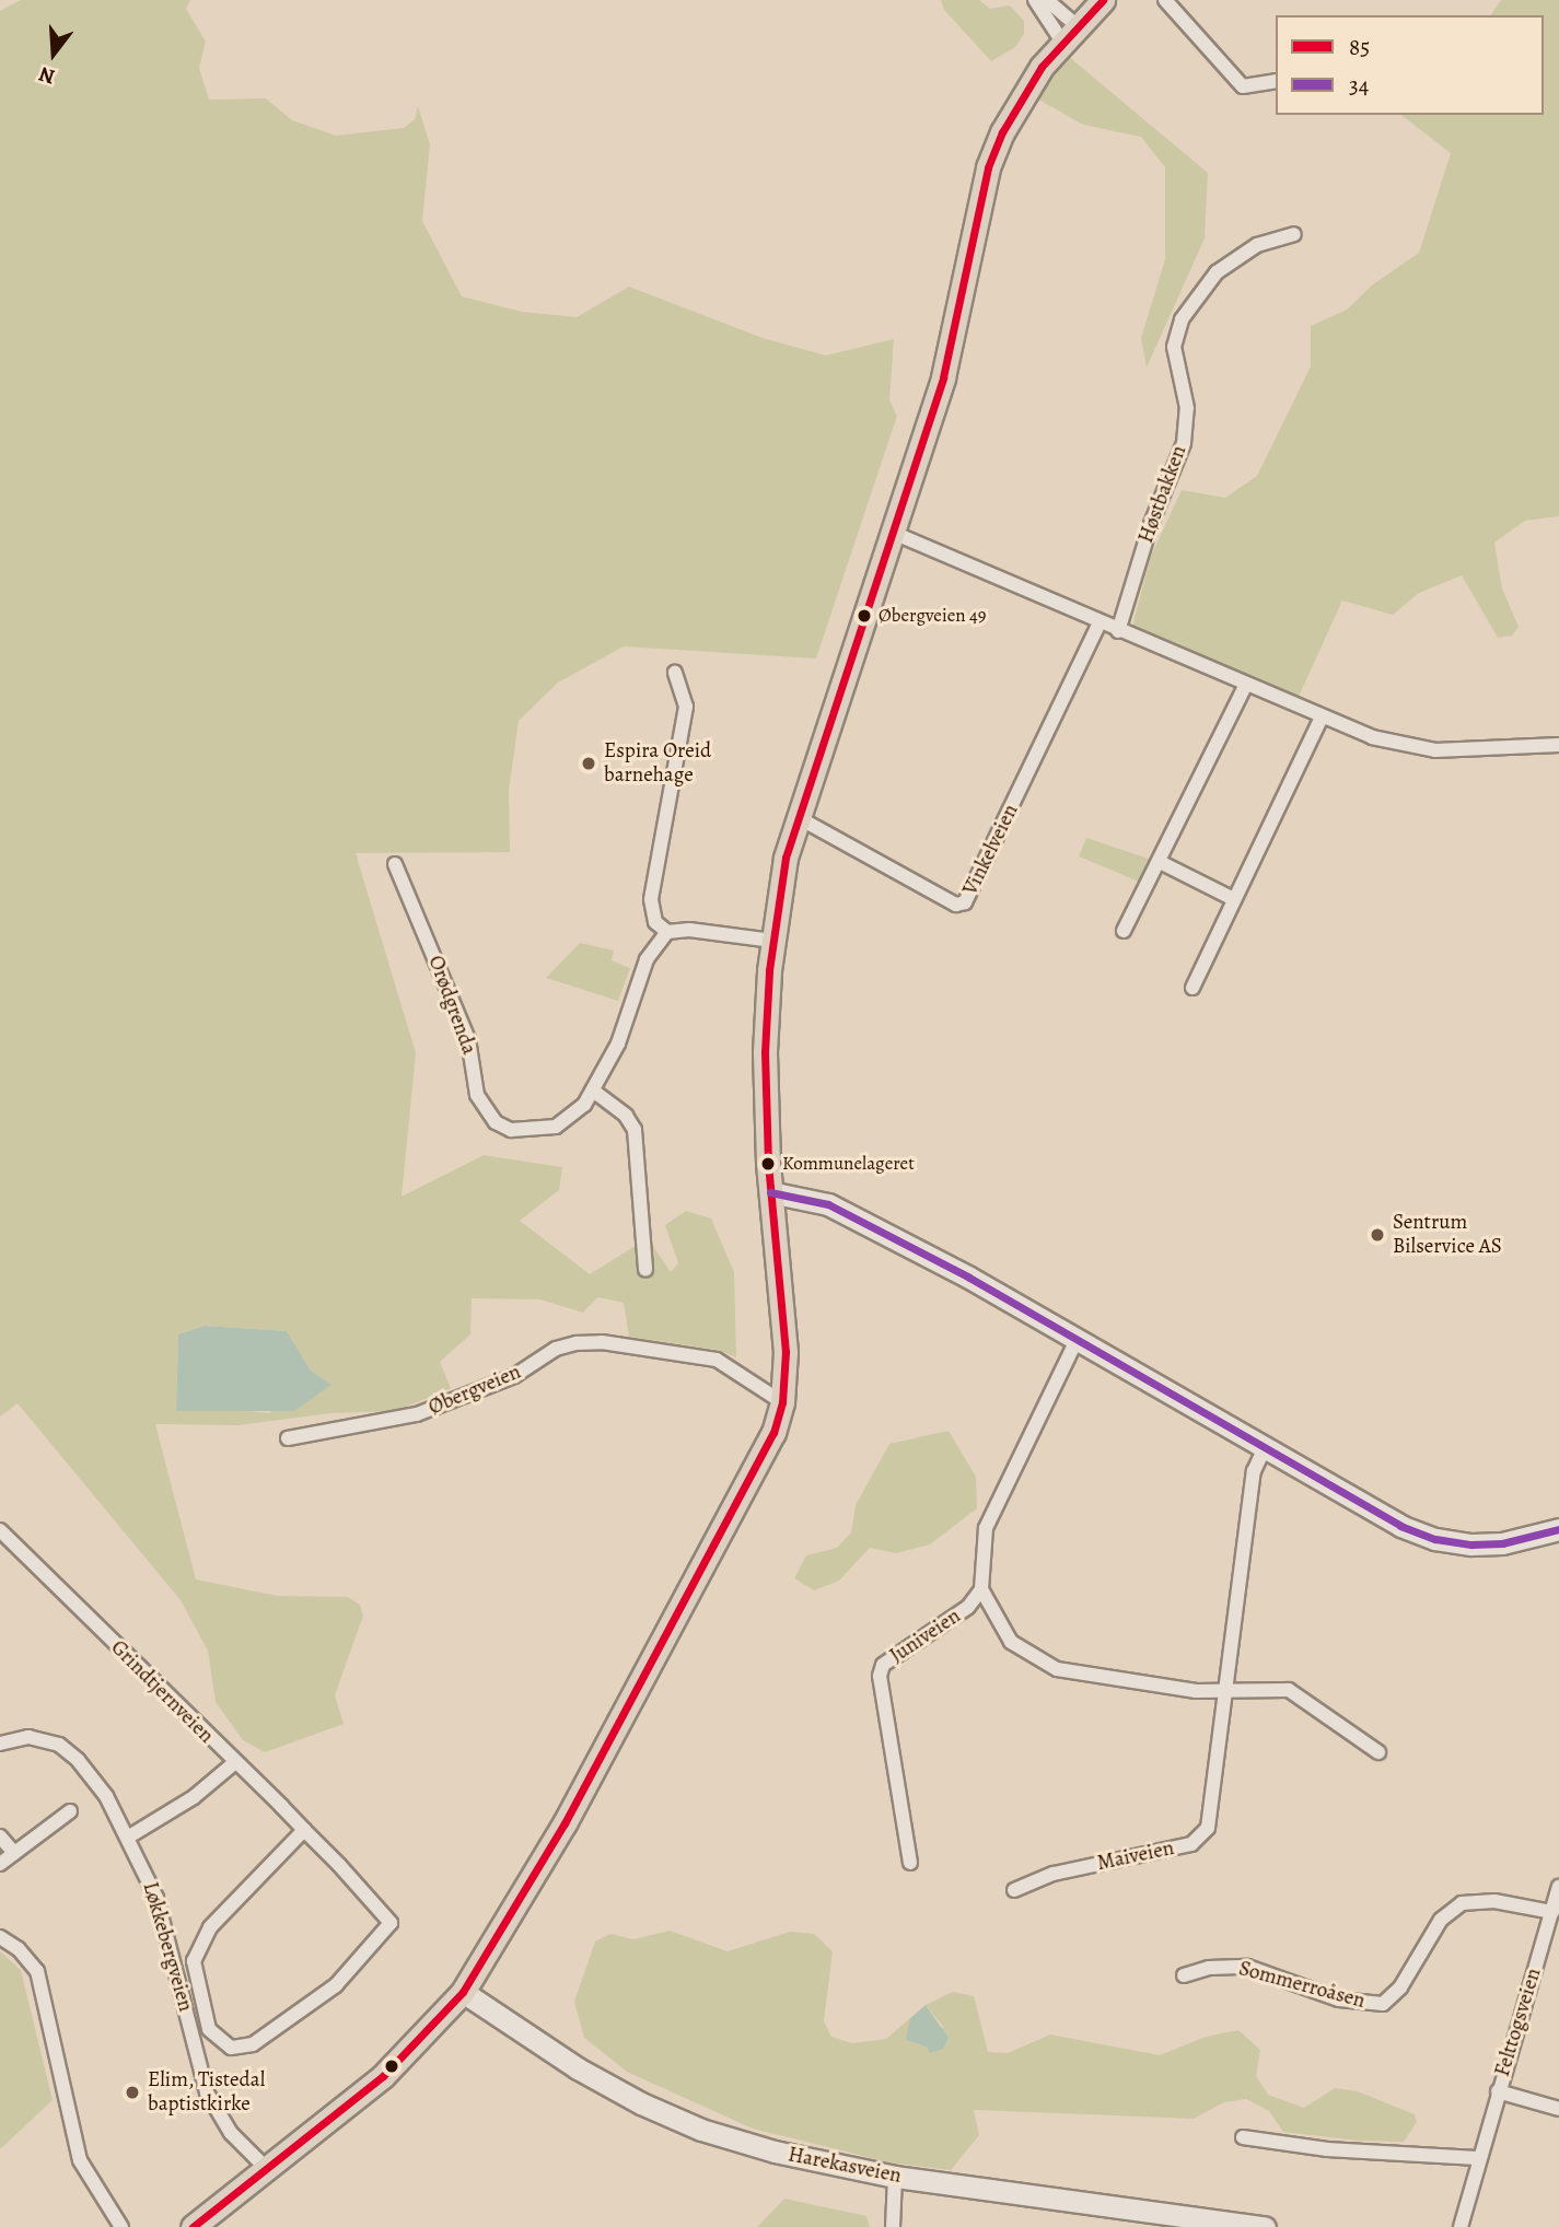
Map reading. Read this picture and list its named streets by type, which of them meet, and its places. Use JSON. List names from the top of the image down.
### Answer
{
  "streets": {
    "street": [
      "Høstbakken",
      "Vinkelveien",
      "Orødgrenda",
      "Øbergveien",
      "Juniveien",
      "Grindtjernveien",
      "Maiveien",
      "Løkkebergveien",
      "Sommerroåsen",
      "Felttogsveien",
      "Harekasveien"
    ]
  },
  "crossings": [
    ["Sommerroåsen", "Felttogsveien"]
  ],
  "places": [
    "Øbergveien 49",
    "Espira Oreid barnehage",
    "Kommunelageret",
    "Sentrum Bilservice AS",
    "Elim, Tistedal baptistkirke"
  ],
  "lines": ["transit line 85", "transit line 34"],
  "legend": ["85", "34"],
  "north": "bottom"
}
